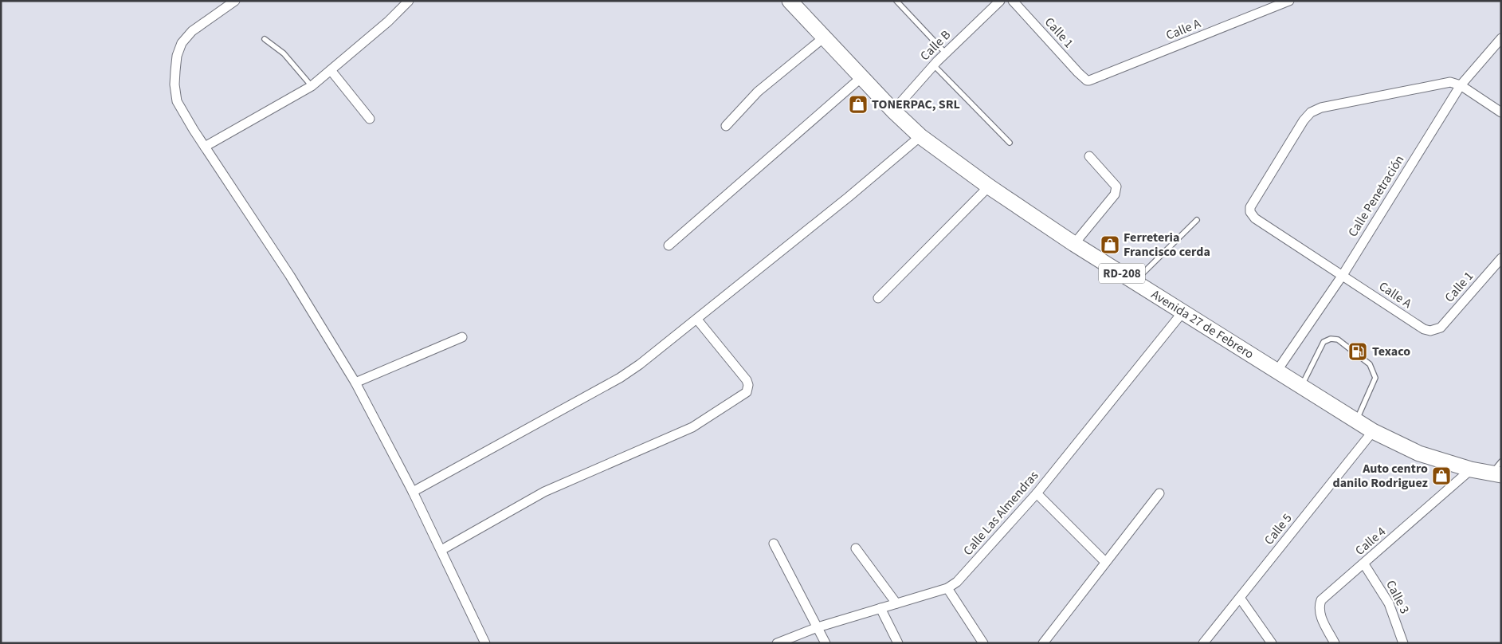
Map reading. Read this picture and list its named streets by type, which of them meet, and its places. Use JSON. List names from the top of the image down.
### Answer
{
  "streets": {
    "main road": ["RD-208", "Avenida 27 de Febrero"],
    "street": [
      "Calle A",
      "Calle 1",
      "Calle B",
      "Calle Penetración",
      "Calle Las Almendras",
      "Calle 5",
      "Calle 4",
      "Calle 3"
    ]
  },
  "crossings": [
    ["Calle A", "Calle 1"],
    ["Calle A", "Calle Penetración"],
    ["Calle B", "Avenida 27 de Febrero"],
    ["Calle Penetración", "Avenida 27 de Febrero"],
    ["Avenida 27 de Febrero", "Calle Las Almendras"],
    ["Avenida 27 de Febrero", "Calle 5"],
    ["Avenida 27 de Febrero", "Calle 4"],
    ["Calle 4", "Calle 3"]
  ],
  "places": {
    "shop": ["TONERPAC, SRL", "Ferreteria Francisco cerda", "Auto centro danilo Rodriguez"],
    "fuel station": ["Texaco"]
  }
}
